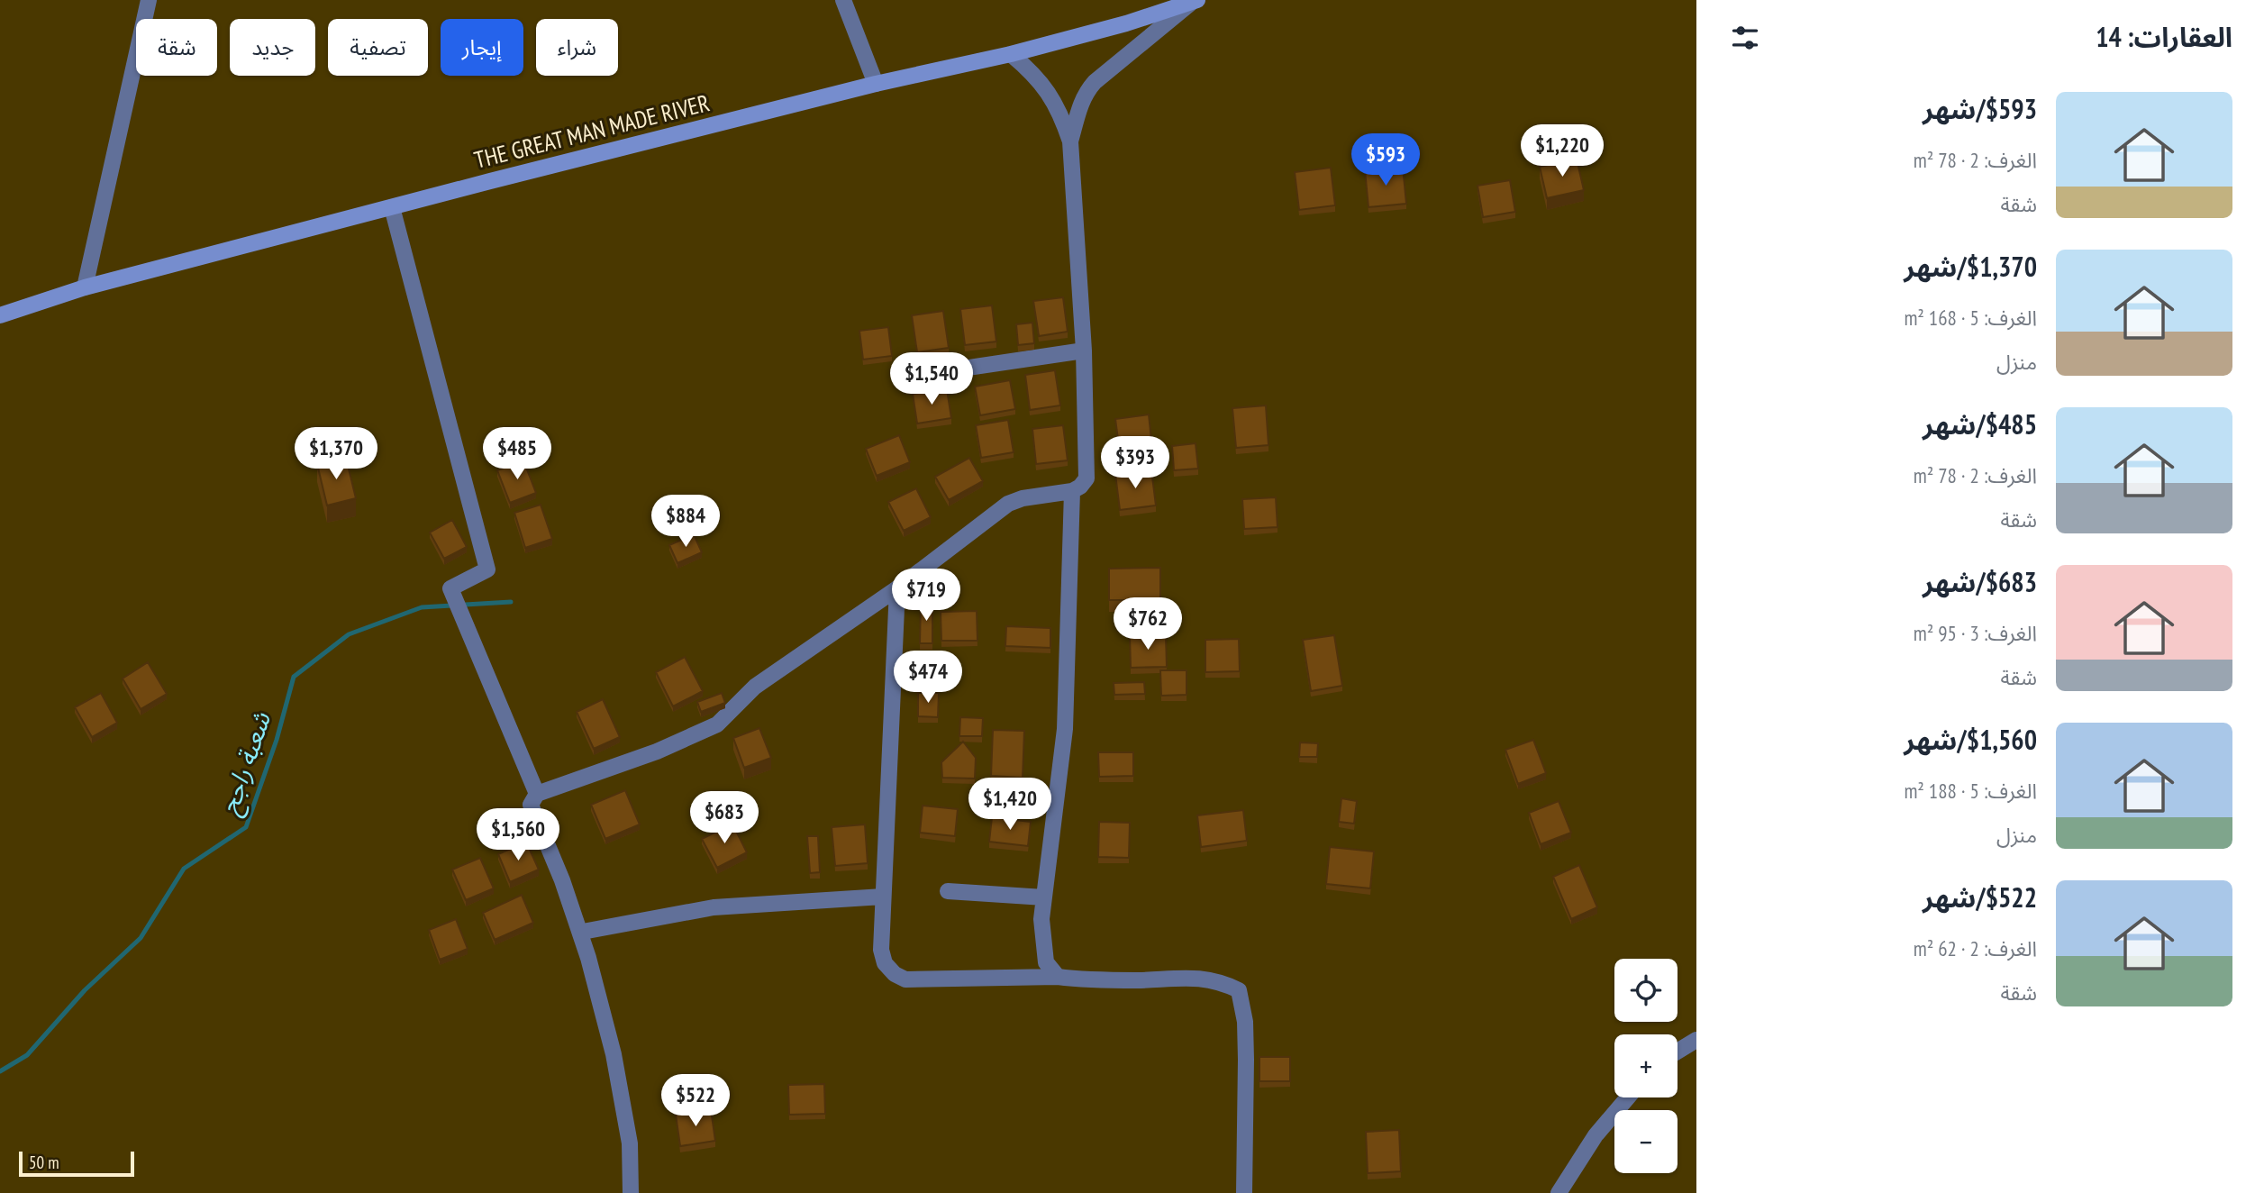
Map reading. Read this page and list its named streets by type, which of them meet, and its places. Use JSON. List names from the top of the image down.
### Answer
{
  "streets": {
    "main road": ["THE GREAT MAN MADE RIVER"]
  },
  "water": ["شعبة راجح"],
  "scale_bar": "50 m",
  "page": {
    "heading": "العقارات: 14",
    "chip": [
      "شراء",
      "إيجار",
      "تصفية",
      "جديد",
      "شقة"
    ],
    "list": [
      {
        "name": "$593/شهر",
        "note": "الغرف: 2 · 78 m² · شقة"
      },
      {
        "name": "$1,370/شهر",
        "note": "الغرف: 5 · 168 m² · منزل"
      },
      {
        "name": "$485/شهر",
        "note": "الغرف: 2 · 78 m² · شقة"
      },
      {
        "name": "$683/شهر",
        "note": "الغرف: 3 · 95 m² · شقة"
      },
      {
        "name": "$1,560/شهر",
        "note": "الغرف: 5 · 188 m² · منزل"
      },
      {
        "name": "$522/شهر",
        "note": "الغرف: 2 · 62 m² · شقة"
      }
    ],
    "price": [
      "$1,220",
      "$593",
      "$1,540",
      "$1,370",
      "$485",
      "$393",
      "$884",
      "$719",
      "$762",
      "$474",
      "$1,420",
      "$683",
      "$1,560",
      "$522"
    ],
    "map_buttons": ["+", "−"],
    "scale": "50 m"
  }
}
